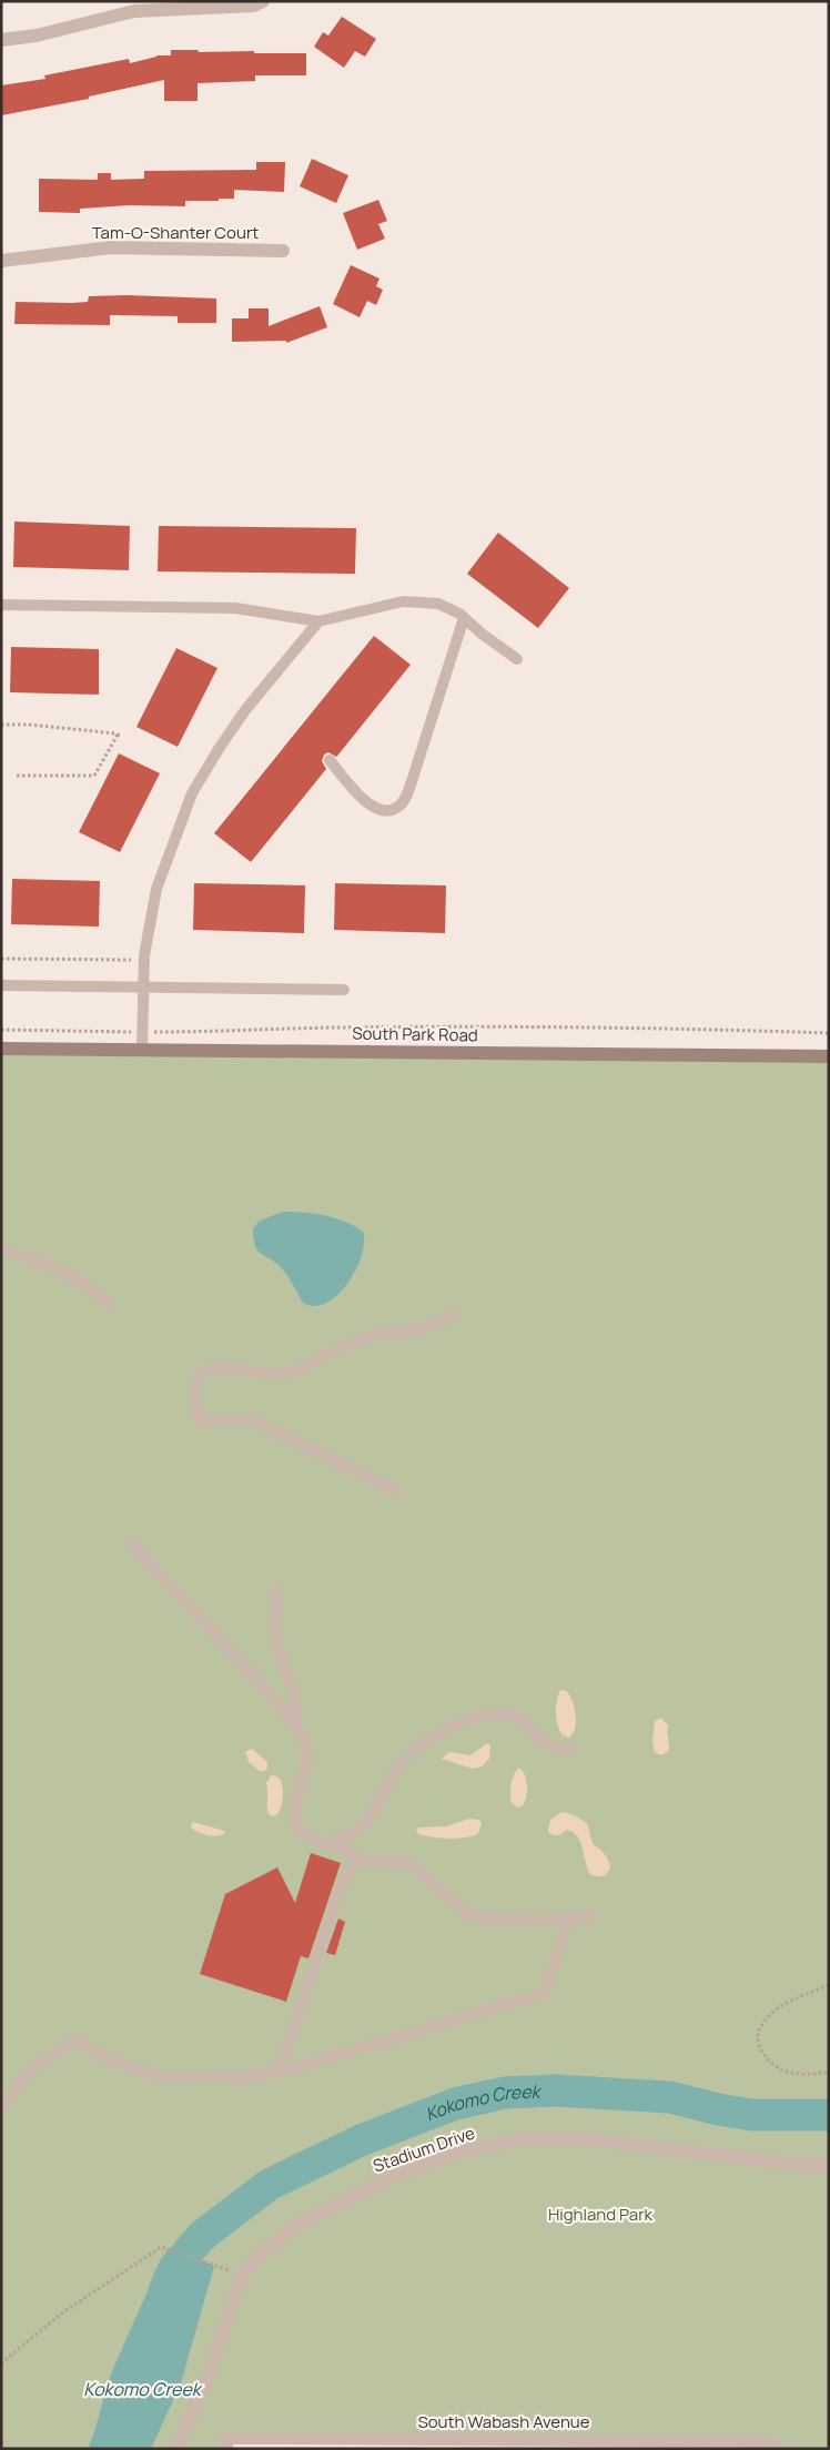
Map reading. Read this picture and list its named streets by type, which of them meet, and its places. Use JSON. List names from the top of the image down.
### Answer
{
  "streets": {
    "street": [
      "Tam-O-Shanter Court",
      "South Park Road",
      "Stadium Drive",
      "South Wabash Avenue"
    ]
  },
  "water": ["Kokomo Creek"],
  "parks": ["Highland Park"]
}
